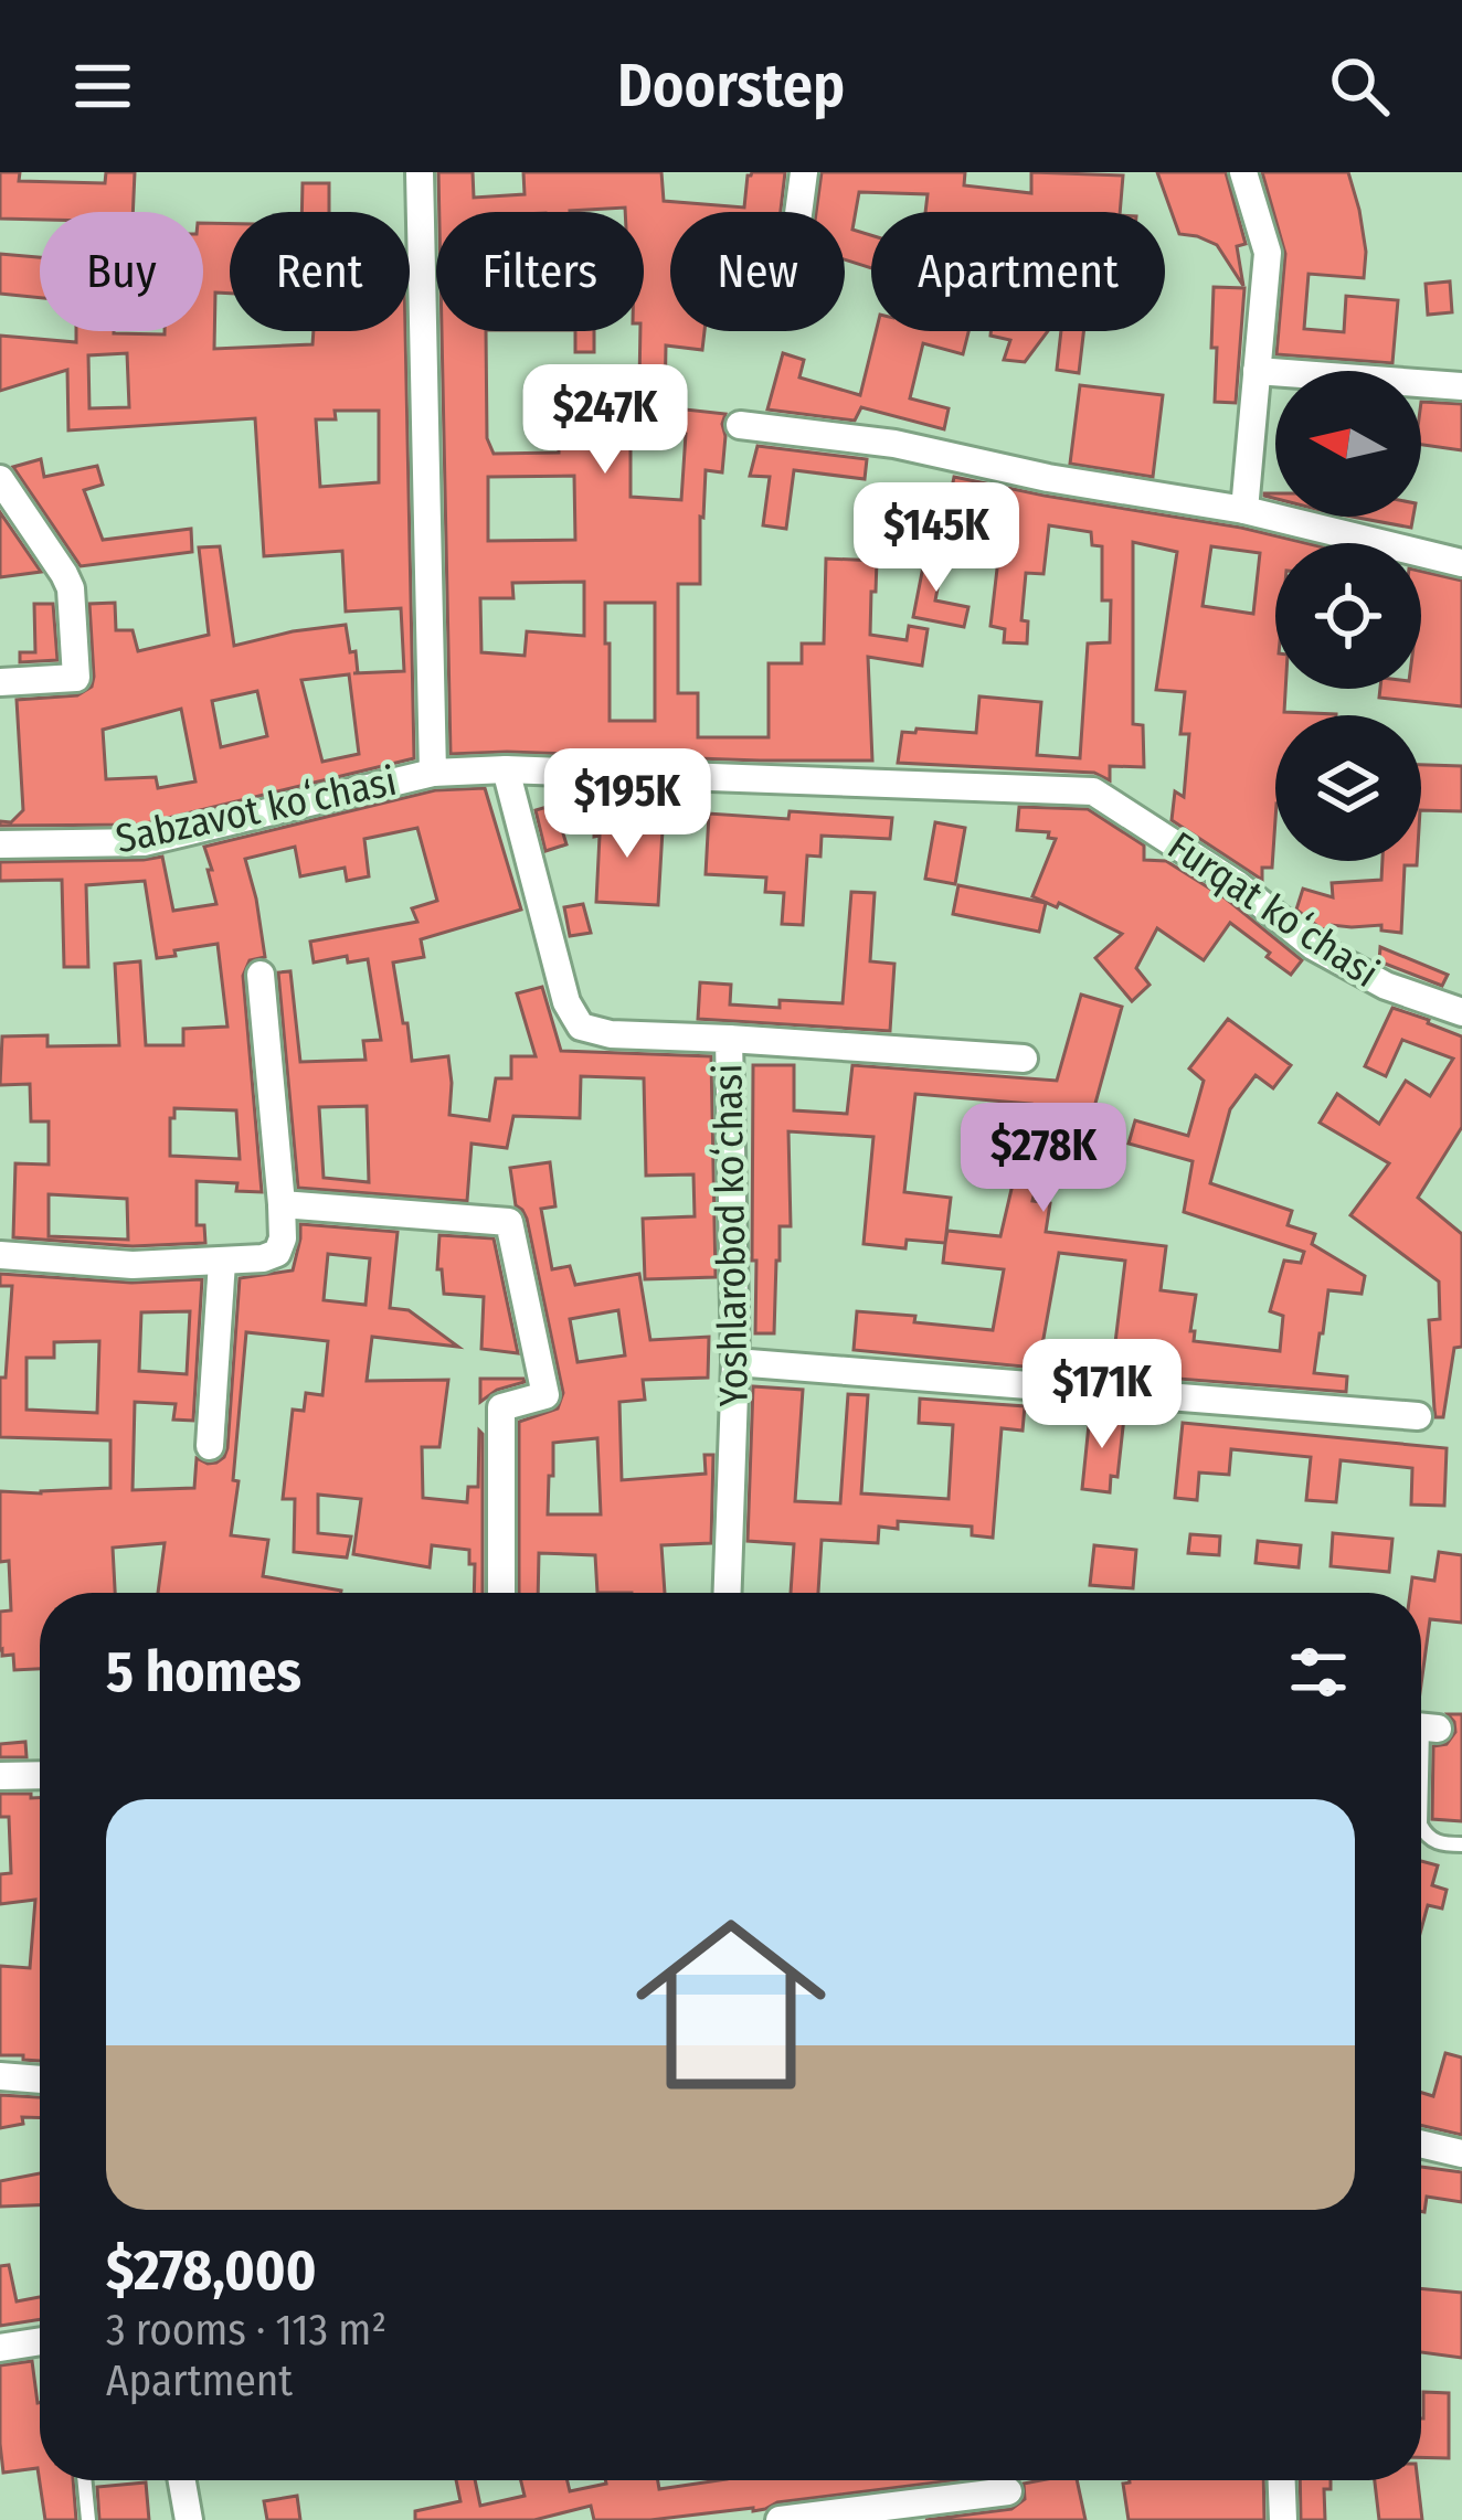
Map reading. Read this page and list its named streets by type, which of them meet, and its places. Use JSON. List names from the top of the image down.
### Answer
{
  "streets": {
    "street": ["Sabzavot koʻchasi", "Furqat koʻchasi", "Yoshlarobod koʻchasi"]
  },
  "crossings": [
    ["Furqat koʻchasi", "Yoshlarobod koʻchasi"]
  ],
  "north": "left",
  "page": {
    "header": "Doorstep",
    "chip": [
      "Buy",
      "Rent",
      "Filters",
      "New",
      "Apartment"
    ],
    "price": [
      "$247K",
      "$145K",
      "$195K",
      "$278K",
      "$171K"
    ],
    "heading": "5 homes",
    "list": [
      {
        "name": "$278,000",
        "note": "3 rooms · 113 m² · Apartment"
      }
    ]
  }
}
